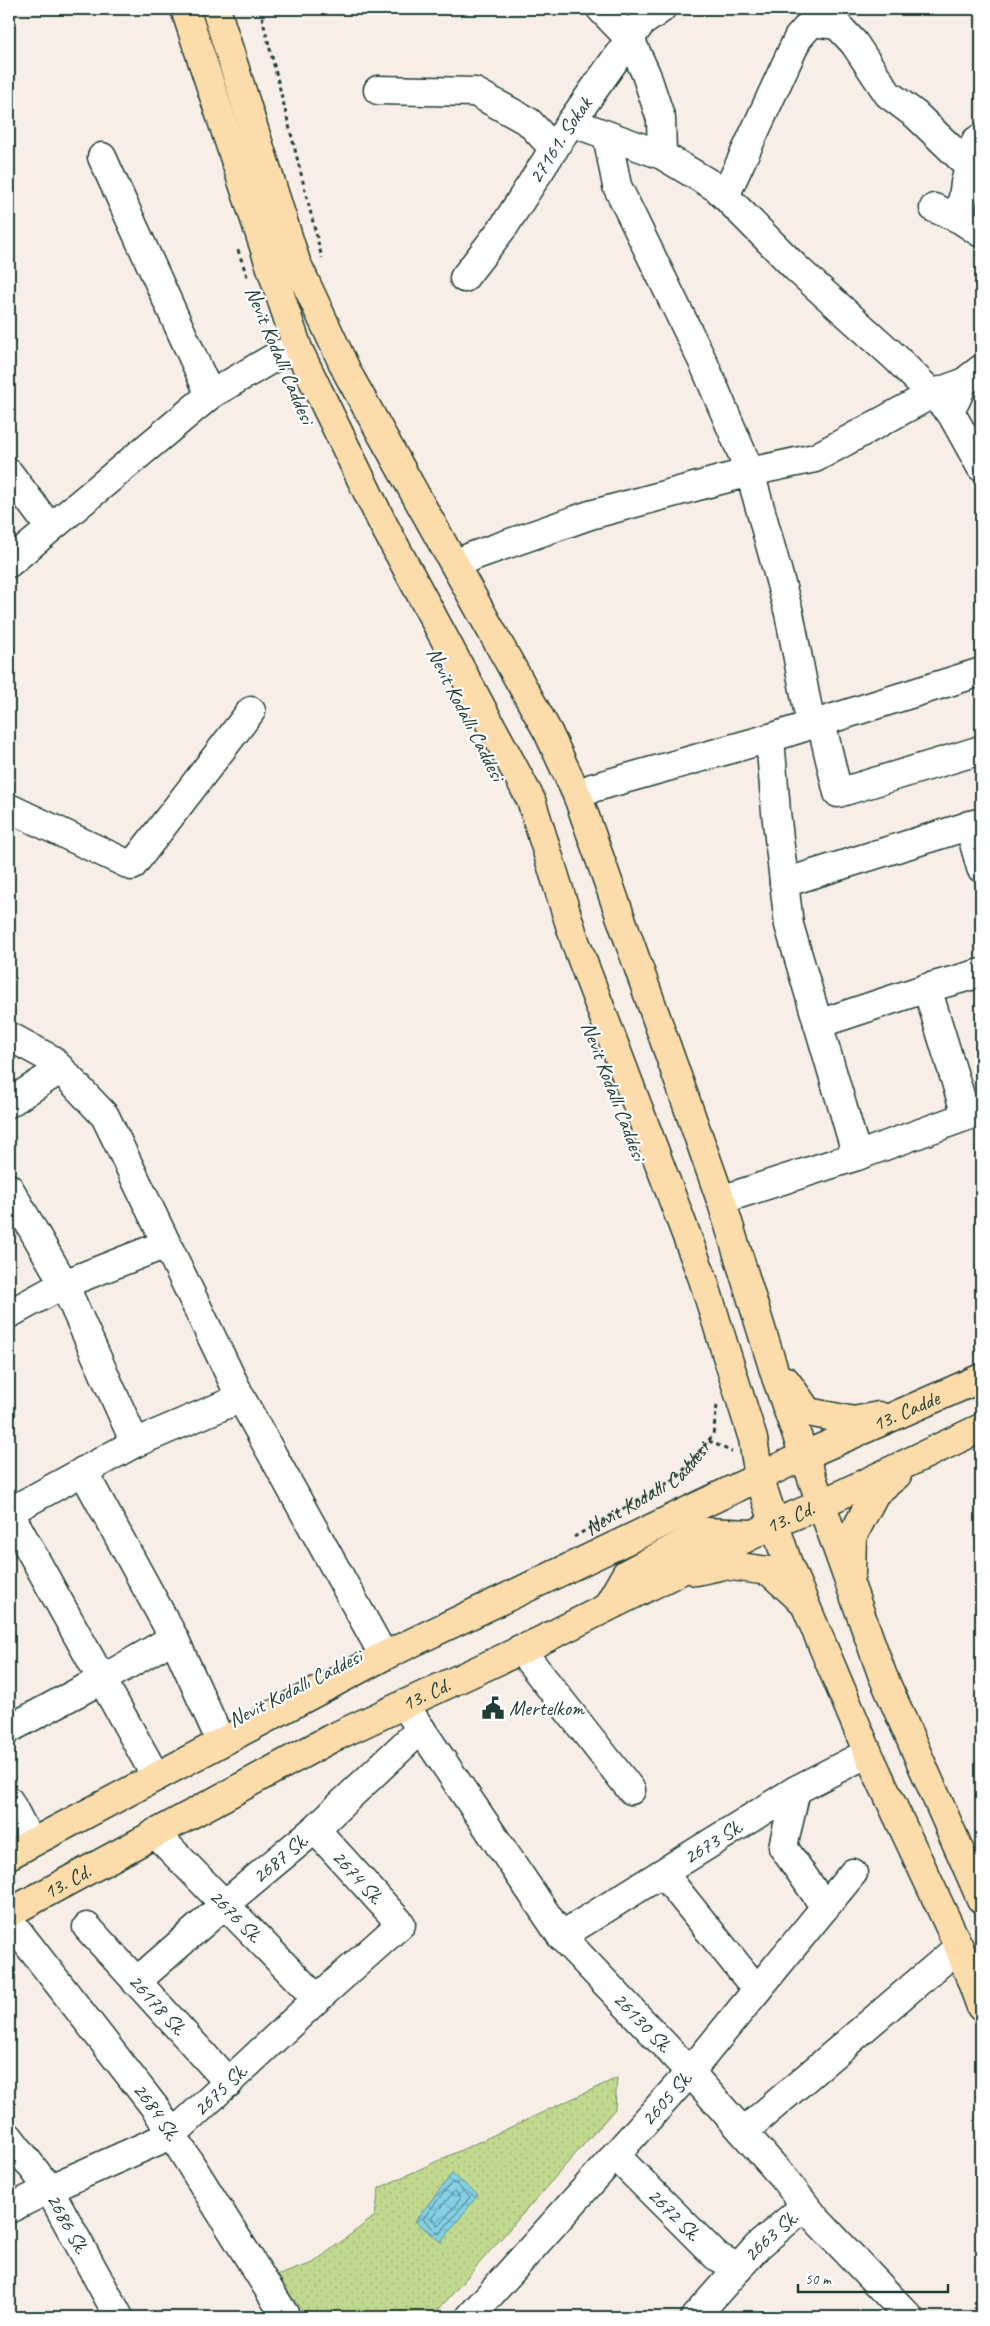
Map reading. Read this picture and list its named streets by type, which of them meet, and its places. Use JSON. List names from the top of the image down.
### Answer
{
  "streets": {
    "main road": ["Nevit Kodallı Caddesi", "13. Cadde", "13. Cd."],
    "street": [
      "27161. Sokak",
      "2673 Sk.",
      "2687 Sk.",
      "2674 Sk.",
      "2676 Sk.",
      "26178 Sk.",
      "26130 Sk.",
      "2675 Sk.",
      "2605 Sk.",
      "2684 Sk.",
      "2672 Sk.",
      "2686 Sk.",
      "2663 Sk."
    ]
  },
  "crossings": [
    ["Nevit Kodallı Caddesi", "13. Cd."],
    ["Nevit Kodallı Caddesi", "2673 Sk."],
    ["13. Cd.", "2676 Sk."],
    ["13. Cd.", "26130 Sk."],
    ["2673 Sk.", "26130 Sk."],
    ["2687 Sk.", "2674 Sk."],
    ["2687 Sk.", "2676 Sk."],
    ["2687 Sk.", "26178 Sk."],
    ["2687 Sk.", "26130 Sk."],
    ["2674 Sk.", "2675 Sk."],
    ["2676 Sk.", "2675 Sk."],
    ["26178 Sk.", "2675 Sk."],
    ["26130 Sk.", "2605 Sk."],
    ["26130 Sk.", "2663 Sk."],
    ["2675 Sk.", "2684 Sk."],
    ["2675 Sk.", "2686 Sk."],
    ["2605 Sk.", "2672 Sk."],
    ["2672 Sk.", "2663 Sk."]
  ],
  "places": {
    "public building": ["Mertelkom"]
  },
  "scale_bar": "50 m"
}
